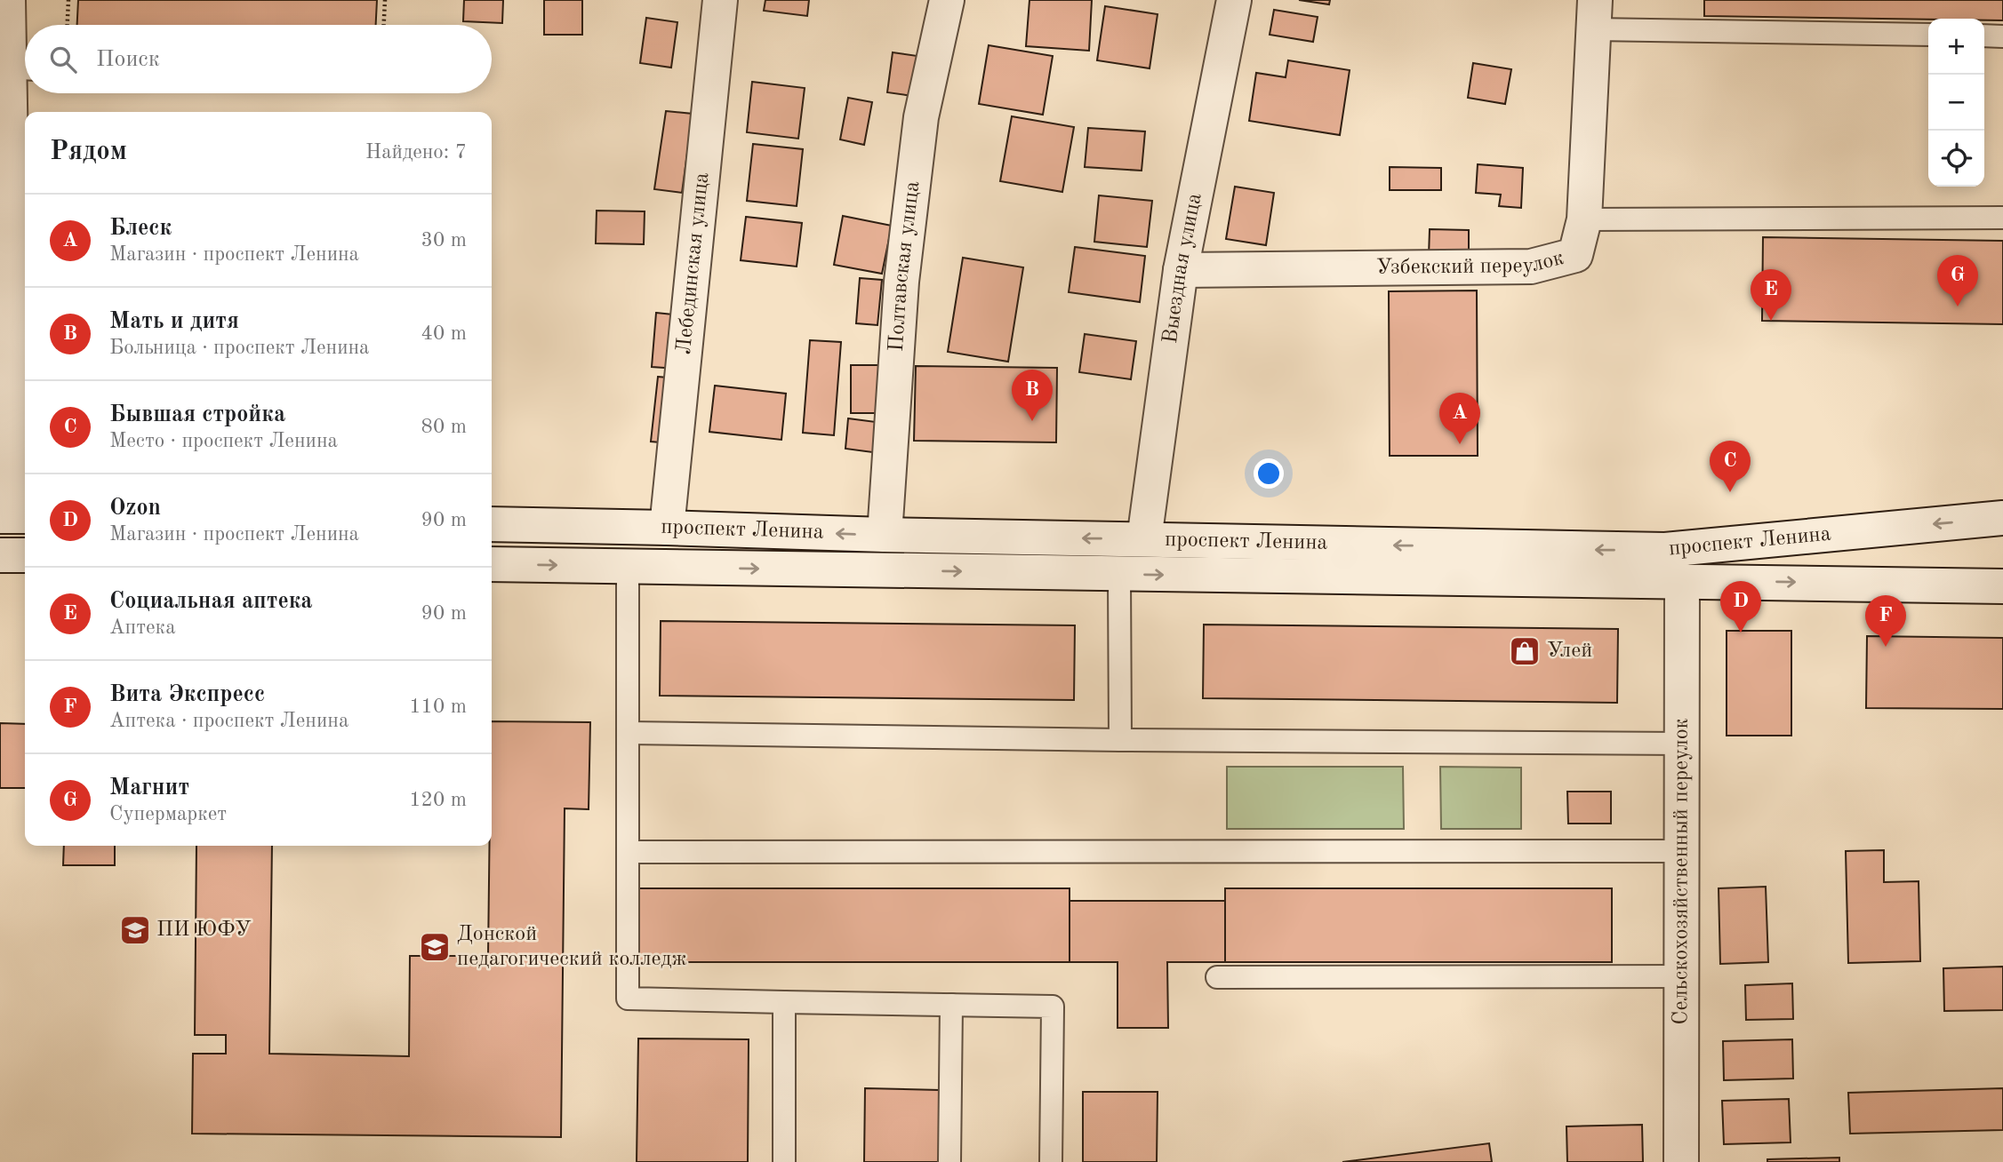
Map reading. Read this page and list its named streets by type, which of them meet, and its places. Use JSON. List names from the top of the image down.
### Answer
{
  "streets": {
    "street": [
      "Узбекский переулок",
      "Лебединская улица",
      "Полтавская улица",
      "Выездная улица",
      "проспект Ленина",
      "Сельскохозяйственный переулок"
    ]
  },
  "crossings": [
    ["Узбекский переулок", "Выездная улица"],
    ["Лебединская улица", "проспект Ленина"],
    ["Полтавская улица", "проспект Ленина"],
    ["Выездная улица", "проспект Ленина"],
    ["проспект Ленина", "Сельскохозяйственный переулок"]
  ],
  "places": {
    "shop": ["Улей"],
    "school or university": ["ПИ ЮФУ", "Донской педагогический колледж"]
  },
  "page": {
    "map_buttons": ["+", "−"],
    "search": "Поиск",
    "heading": ["Рядом", "Найдено: 7"],
    "list": [
      {
        "mark": "A",
        "name": "Блеск",
        "note": "Магазин · проспект Ленина",
        "value": "30 m"
      },
      {
        "mark": "B",
        "name": "Мать и дитя",
        "note": "Больница · проспект Ленина",
        "value": "40 m"
      },
      {
        "mark": "C",
        "name": "Бывшая стройка",
        "note": "Место · проспект Ленина",
        "value": "80 m"
      },
      {
        "mark": "D",
        "name": "Ozon",
        "note": "Магазин · проспект Ленина",
        "value": "90 m"
      },
      {
        "mark": "E",
        "name": "Социальная аптека",
        "note": "Аптека",
        "value": "90 m"
      },
      {
        "mark": "F",
        "name": "Вита Экспресс",
        "note": "Аптека · проспект Ленина",
        "value": "110 m"
      },
      {
        "mark": "G",
        "name": "Магнит",
        "note": "Супермаркет",
        "value": "120 m"
      }
    ],
    "pins": [
      "G",
      "E",
      "B",
      "A",
      "C",
      "D",
      "F"
    ]
  }
}
